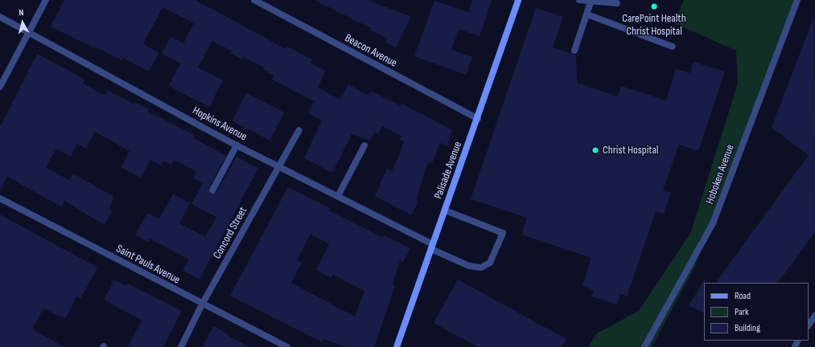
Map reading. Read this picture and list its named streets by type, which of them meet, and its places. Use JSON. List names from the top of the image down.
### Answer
{
  "streets": {
    "main road": ["Palisade Avenue"],
    "street": [
      "Beacon Avenue",
      "Hopkins Avenue",
      "Hoboken Avenue",
      "Concord Street",
      "Saint Pauls Avenue"
    ]
  },
  "crossings": [
    ["Beacon Avenue", "Palisade Avenue"],
    ["Hopkins Avenue", "Palisade Avenue"],
    ["Hopkins Avenue", "Concord Street"],
    ["Concord Street", "Saint Pauls Avenue"]
  ],
  "places": ["CarePoint Health Christ Hospital", "Christ Hospital"],
  "legend": ["Road", "Park", "Building"],
  "north": "top"
}
